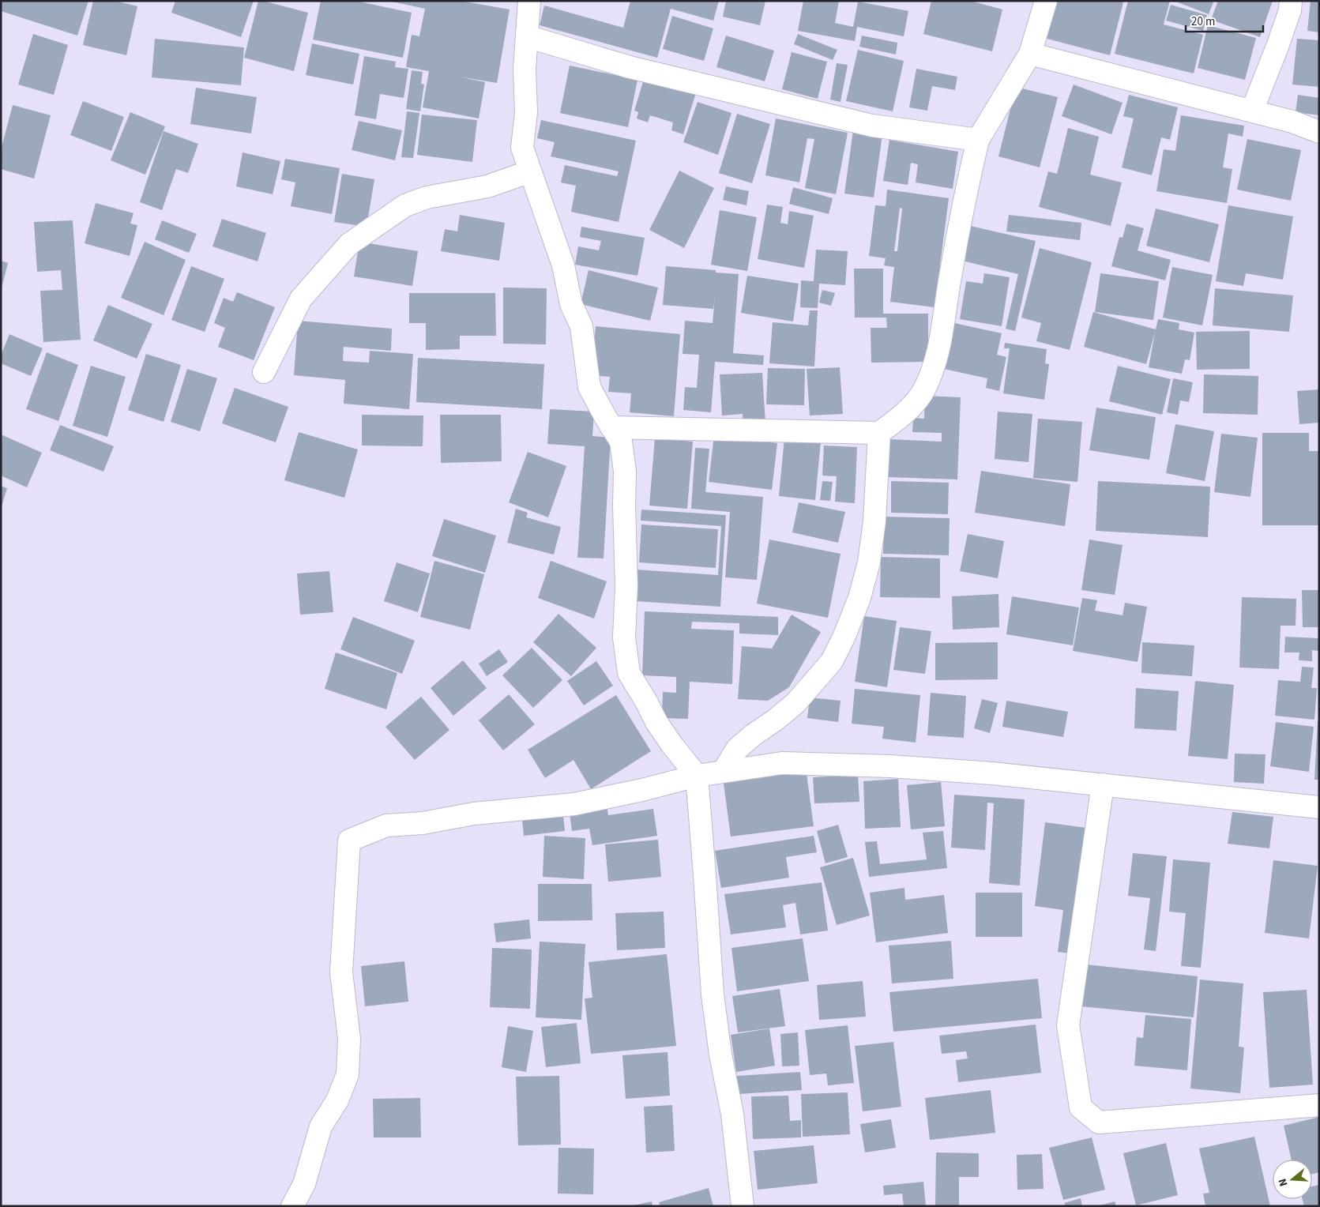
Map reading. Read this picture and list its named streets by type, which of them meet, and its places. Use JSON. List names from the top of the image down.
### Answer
{
  "scale_bar": "20 m",
  "north": "left"
}
